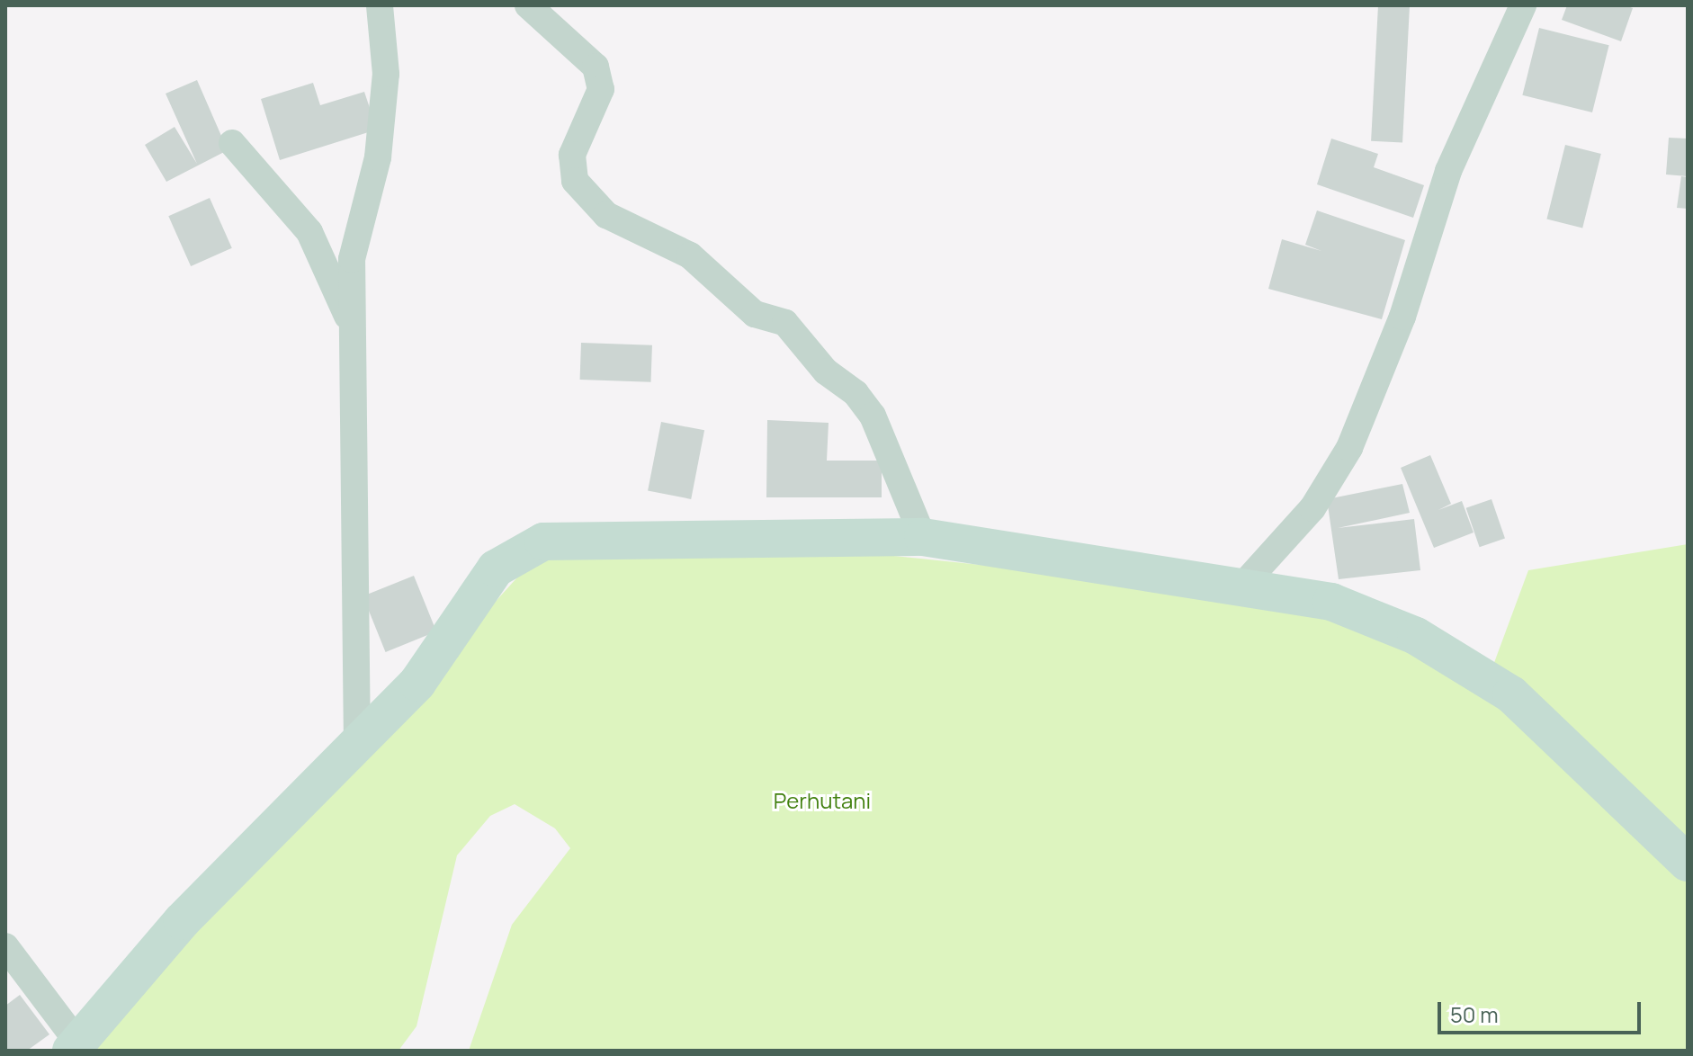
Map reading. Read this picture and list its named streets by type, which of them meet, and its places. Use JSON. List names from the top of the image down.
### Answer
{
  "parks": ["Perhutani"],
  "scale_bar": "50 m"
}
